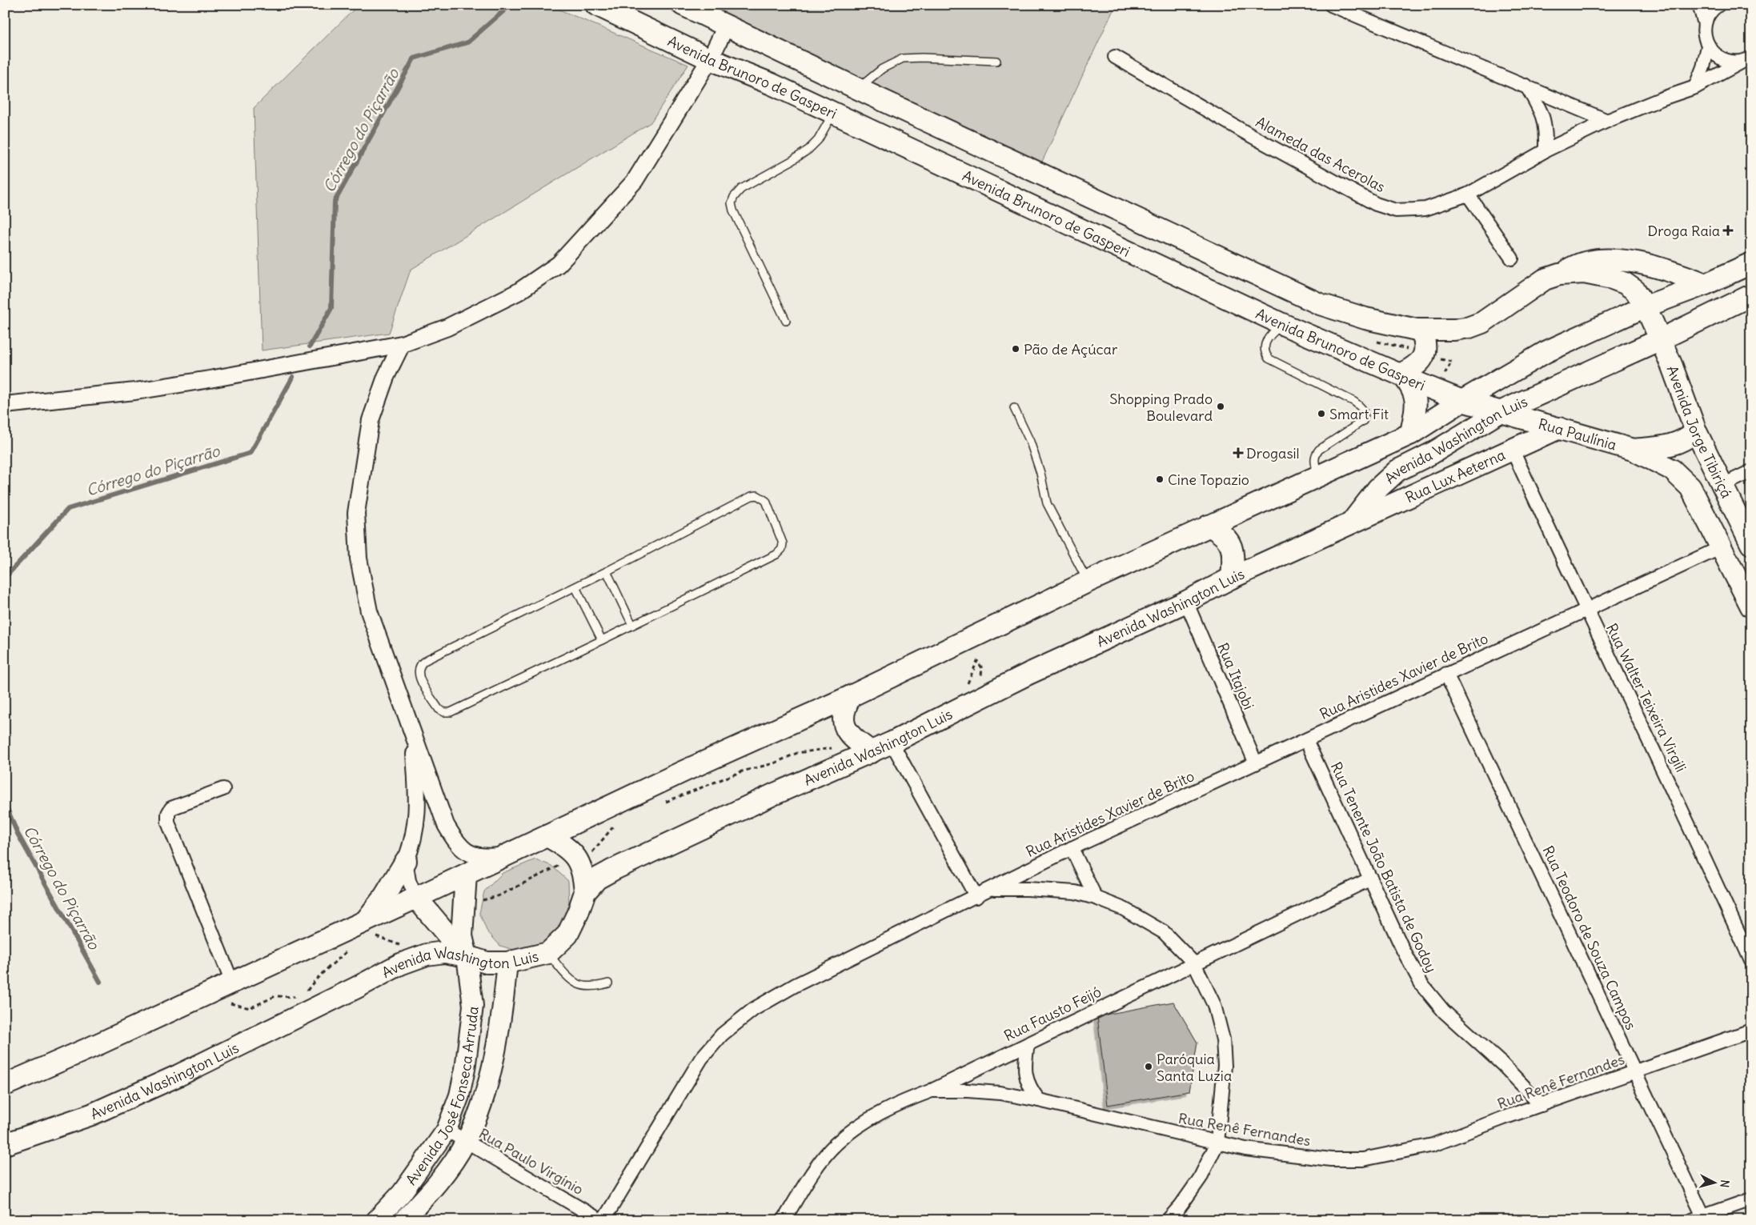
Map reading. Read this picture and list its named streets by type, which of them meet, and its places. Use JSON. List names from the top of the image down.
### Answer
{
  "streets": {
    "main road": [
      "Avenida Brunoro de Gasperi",
      "Avenida Jorge Tibiriçá",
      "Rua Paulínia",
      "Avenida Washington Luis",
      "Rua Lux Aeterna",
      "Avenida José Fonseca Arruda"
    ],
    "street": [
      "Alameda das Acerolas",
      "Rua Itajobi",
      "Rua Aristides Xavier de Brito",
      "Rua Walter Teixeira Virgili",
      "Rua Tenente João Batista de Godoy",
      "Rua Teodoro de Souza Campos",
      "Rua Fausto Feijó",
      "Rua Renê Fernandes",
      "Rua Paulo Virgínio"
    ]
  },
  "crossings": [
    ["Avenida Brunoro de Gasperi", "Rua Paulínia"],
    ["Avenida Brunoro de Gasperi", "Avenida Washington Luis"],
    ["Avenida Jorge Tibiriçá", "Rua Paulínia"],
    ["Avenida Jorge Tibiriçá", "Avenida Washington Luis"],
    ["Avenida Jorge Tibiriçá", "Rua Aristides Xavier de Brito"],
    ["Rua Paulínia", "Avenida Washington Luis"],
    ["Rua Paulínia", "Rua Lux Aeterna"],
    ["Avenida Washington Luis", "Rua Lux Aeterna"],
    ["Avenida Washington Luis", "Rua Itajobi"],
    ["Avenida Washington Luis", "Avenida José Fonseca Arruda"],
    ["Rua Lux Aeterna", "Rua Walter Teixeira Virgili"],
    ["Rua Itajobi", "Rua Aristides Xavier de Brito"],
    ["Rua Aristides Xavier de Brito", "Rua Walter Teixeira Virgili"],
    ["Rua Aristides Xavier de Brito", "Rua Tenente João Batista de Godoy"],
    ["Rua Aristides Xavier de Brito", "Rua Teodoro de Souza Campos"],
    ["Rua Tenente João Batista de Godoy", "Rua Fausto Feijó"],
    ["Rua Tenente João Batista de Godoy", "Rua Renê Fernandes"],
    ["Rua Teodoro de Souza Campos", "Rua Renê Fernandes"],
    ["Rua Fausto Feijó", "Rua Renê Fernandes"],
    ["Avenida José Fonseca Arruda", "Rua Paulo Virgínio"]
  ],
  "water": ["Córrego do Piçarrão"],
  "places": {
    "health": ["Droga Raia", "Drogasil"],
    "other": [
      "Pão de Açúcar",
      "Shopping Prado Boulevard",
      "Smart Fit",
      "Cine Topazio",
      "Paróquia Santa Luzia"
    ]
  },
  "north": "right"
}
